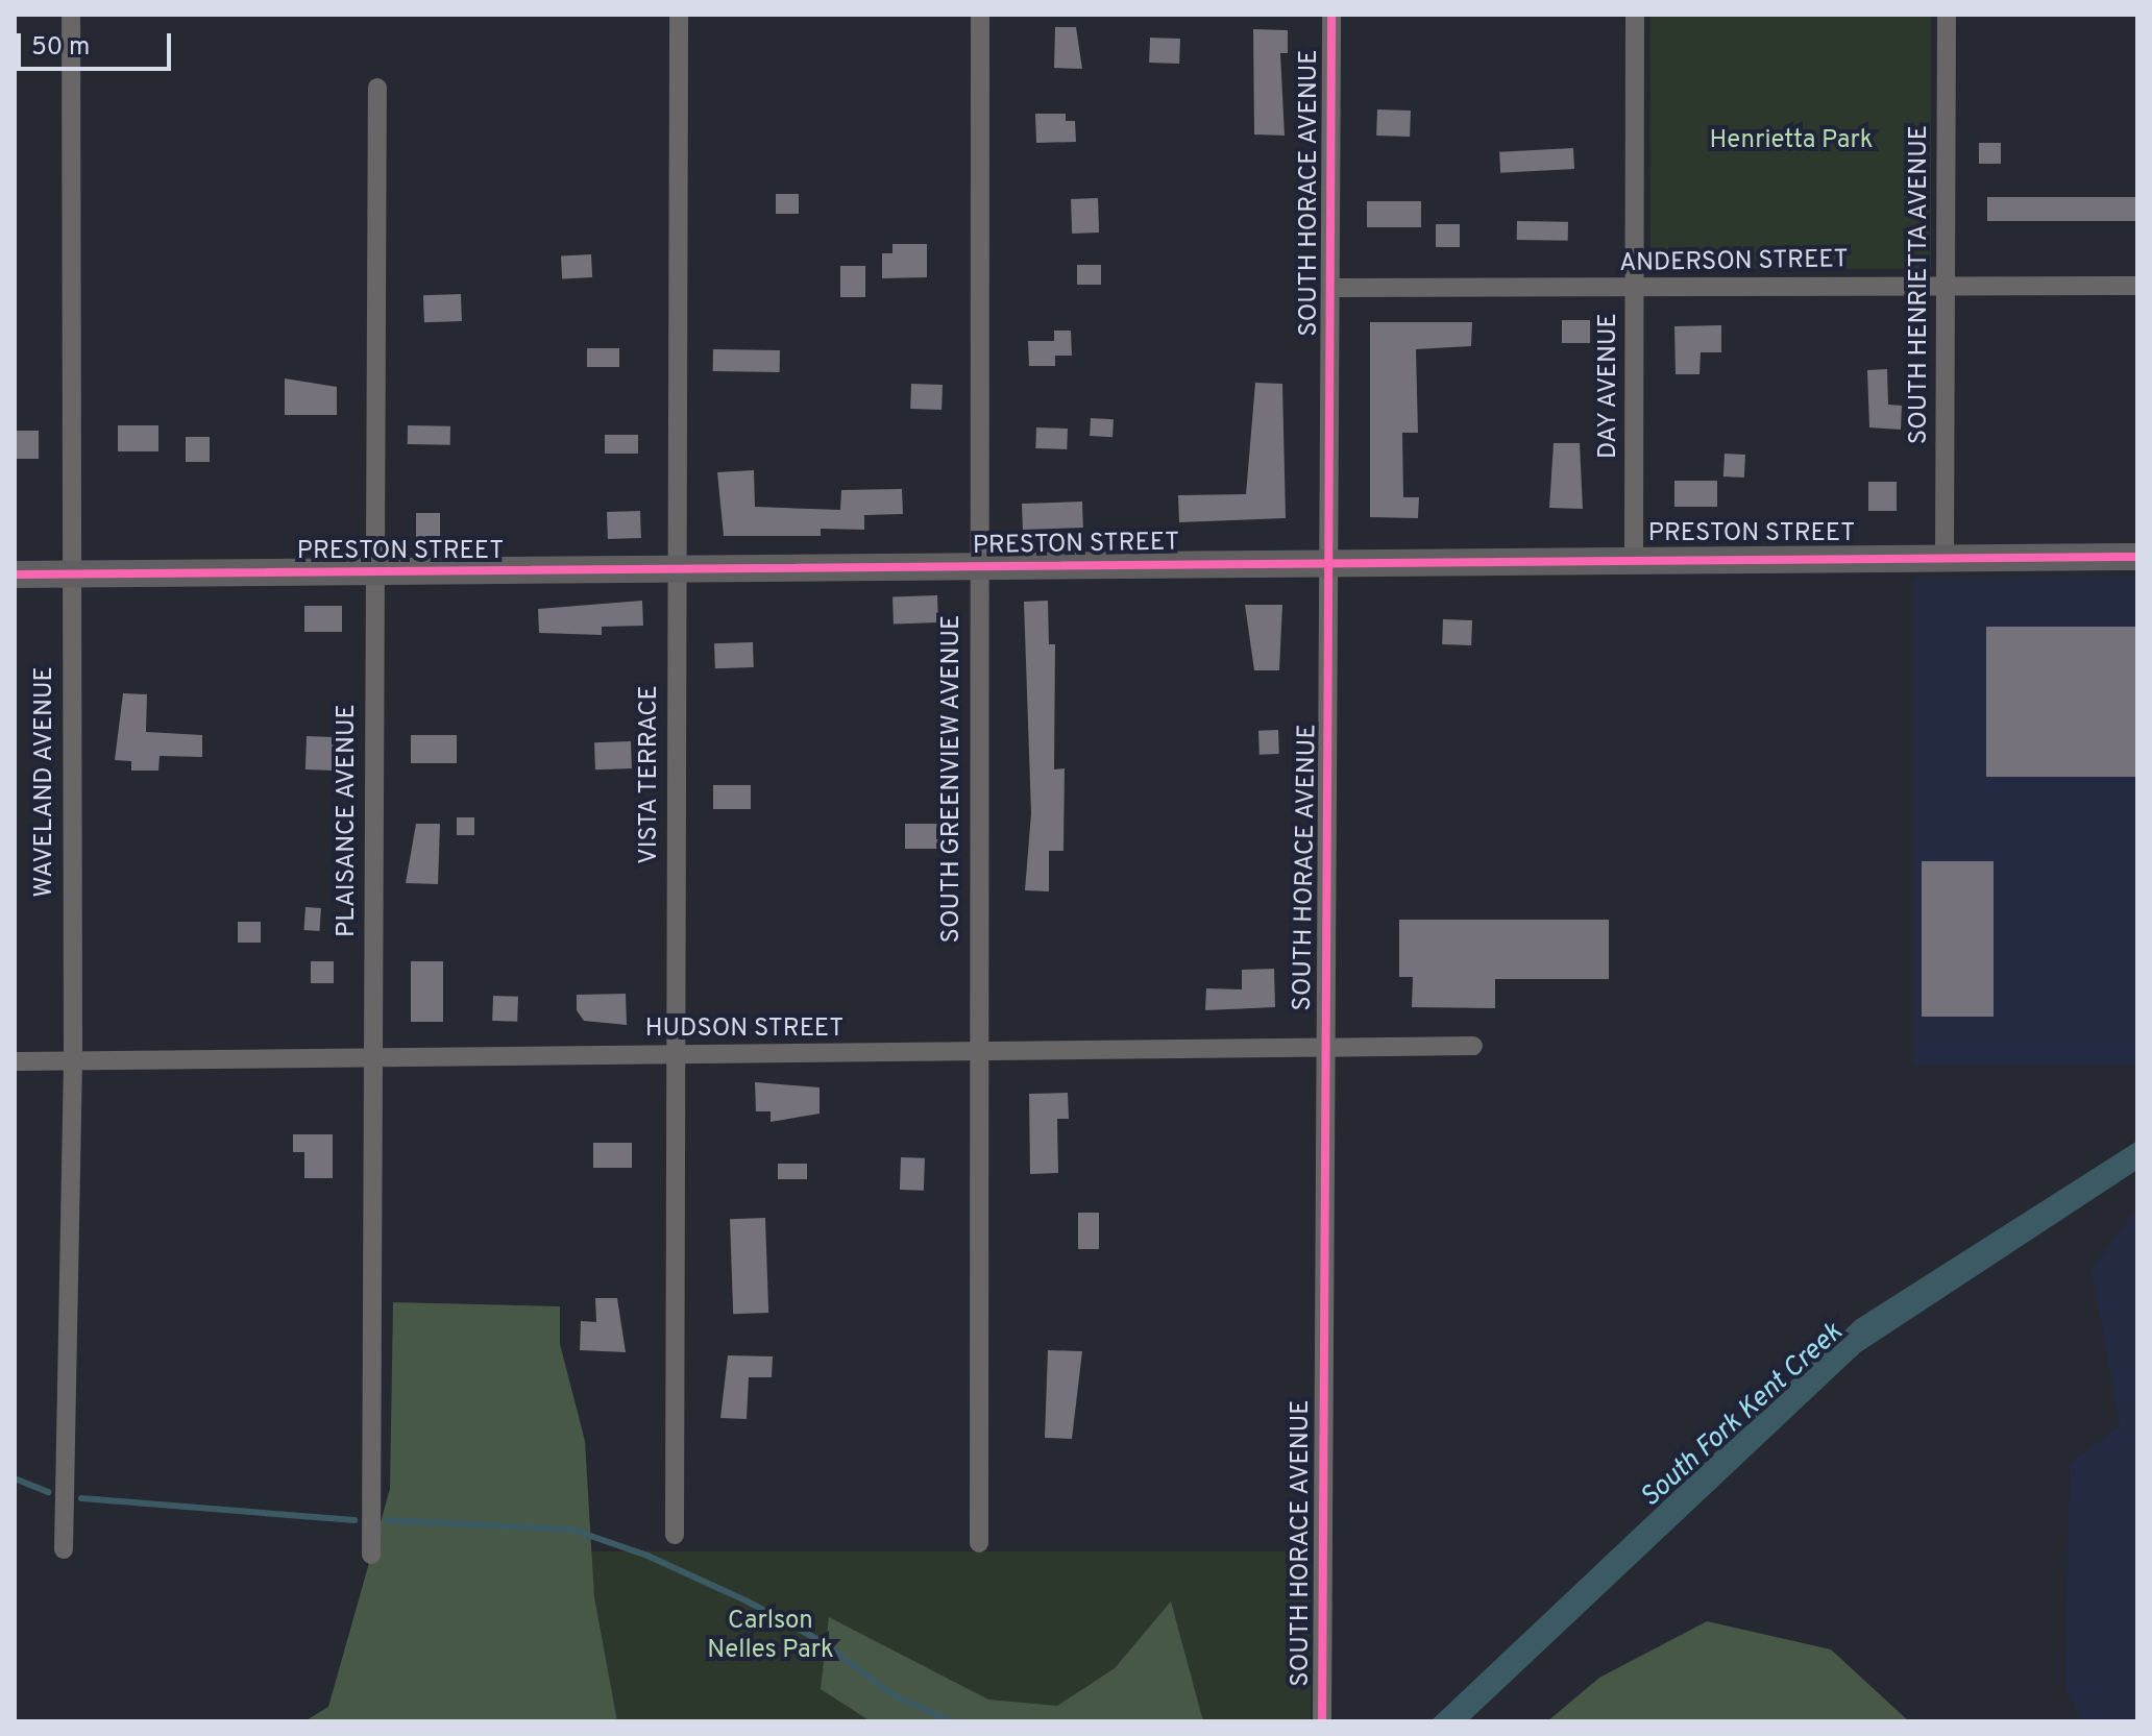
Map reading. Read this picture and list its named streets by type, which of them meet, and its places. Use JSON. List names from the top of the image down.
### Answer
{
  "streets": {
    "street": [
      "SOUTH HORACE AVENUE",
      "ANDERSON STREET",
      "SOUTH HENRIETTA AVENUE",
      "DAY AVENUE",
      "PRESTON STREET",
      "VISTA TERRACE",
      "SOUTH GREENVIEW AVENUE",
      "WAVELAND AVENUE",
      "PLAISANCE AVENUE",
      "HUDSON STREET"
    ]
  },
  "crossings": [
    ["SOUTH HORACE AVENUE", "ANDERSON STREET"],
    ["SOUTH HORACE AVENUE", "PRESTON STREET"],
    ["SOUTH HORACE AVENUE", "HUDSON STREET"],
    ["ANDERSON STREET", "SOUTH HENRIETTA AVENUE"],
    ["ANDERSON STREET", "DAY AVENUE"],
    ["SOUTH HENRIETTA AVENUE", "PRESTON STREET"],
    ["DAY AVENUE", "PRESTON STREET"],
    ["PRESTON STREET", "VISTA TERRACE"],
    ["PRESTON STREET", "SOUTH GREENVIEW AVENUE"],
    ["PRESTON STREET", "WAVELAND AVENUE"],
    ["PRESTON STREET", "PLAISANCE AVENUE"],
    ["VISTA TERRACE", "HUDSON STREET"],
    ["SOUTH GREENVIEW AVENUE", "HUDSON STREET"],
    ["WAVELAND AVENUE", "HUDSON STREET"],
    ["PLAISANCE AVENUE", "HUDSON STREET"]
  ],
  "water": ["South Fork Kent Creek"],
  "parks": ["Henrietta Park", "Carlson Nelles Park"],
  "scale_bar": "50 m"
}
